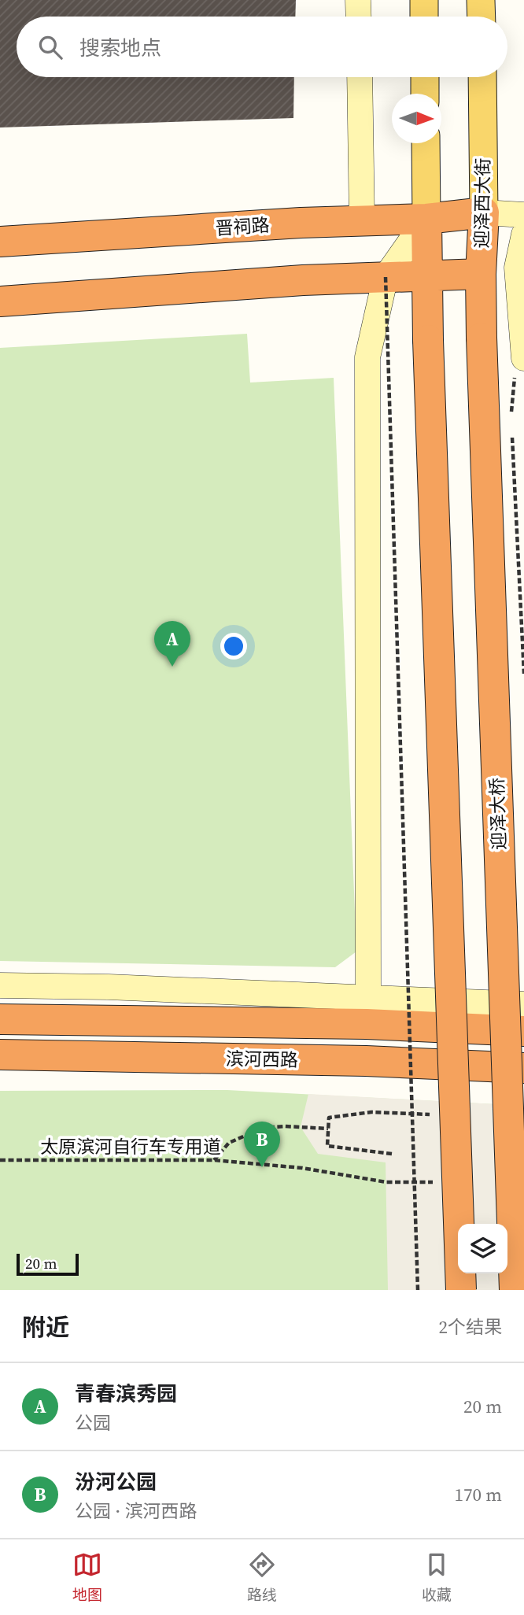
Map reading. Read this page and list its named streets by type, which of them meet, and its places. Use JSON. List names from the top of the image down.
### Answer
{
  "streets": {
    "highway": [
      "迎泽西大街",
      "晋祠路",
      "迎泽大桥",
      "滨河西路"
    ],
    "path": ["太原滨河自行车专用道"]
  },
  "crossings": [
    ["迎泽西大街", "晋祠路"],
    ["迎泽西大街", "迎泽大桥"]
  ],
  "scale_bar": "20 m",
  "north": "right",
  "page": {
    "search": "搜索地点",
    "pins": ["A", "B"],
    "scale": "20 m",
    "heading": ["附近", "2个结果"],
    "list": [
      {
        "mark": "A",
        "name": "青春滨秀园",
        "note": "公园",
        "value": "20 m"
      },
      {
        "mark": "B",
        "name": "汾河公园",
        "note": "公园 · 滨河西路",
        "value": "170 m"
      }
    ],
    "nav": ["地图", "路线", "收藏"]
  }
}
